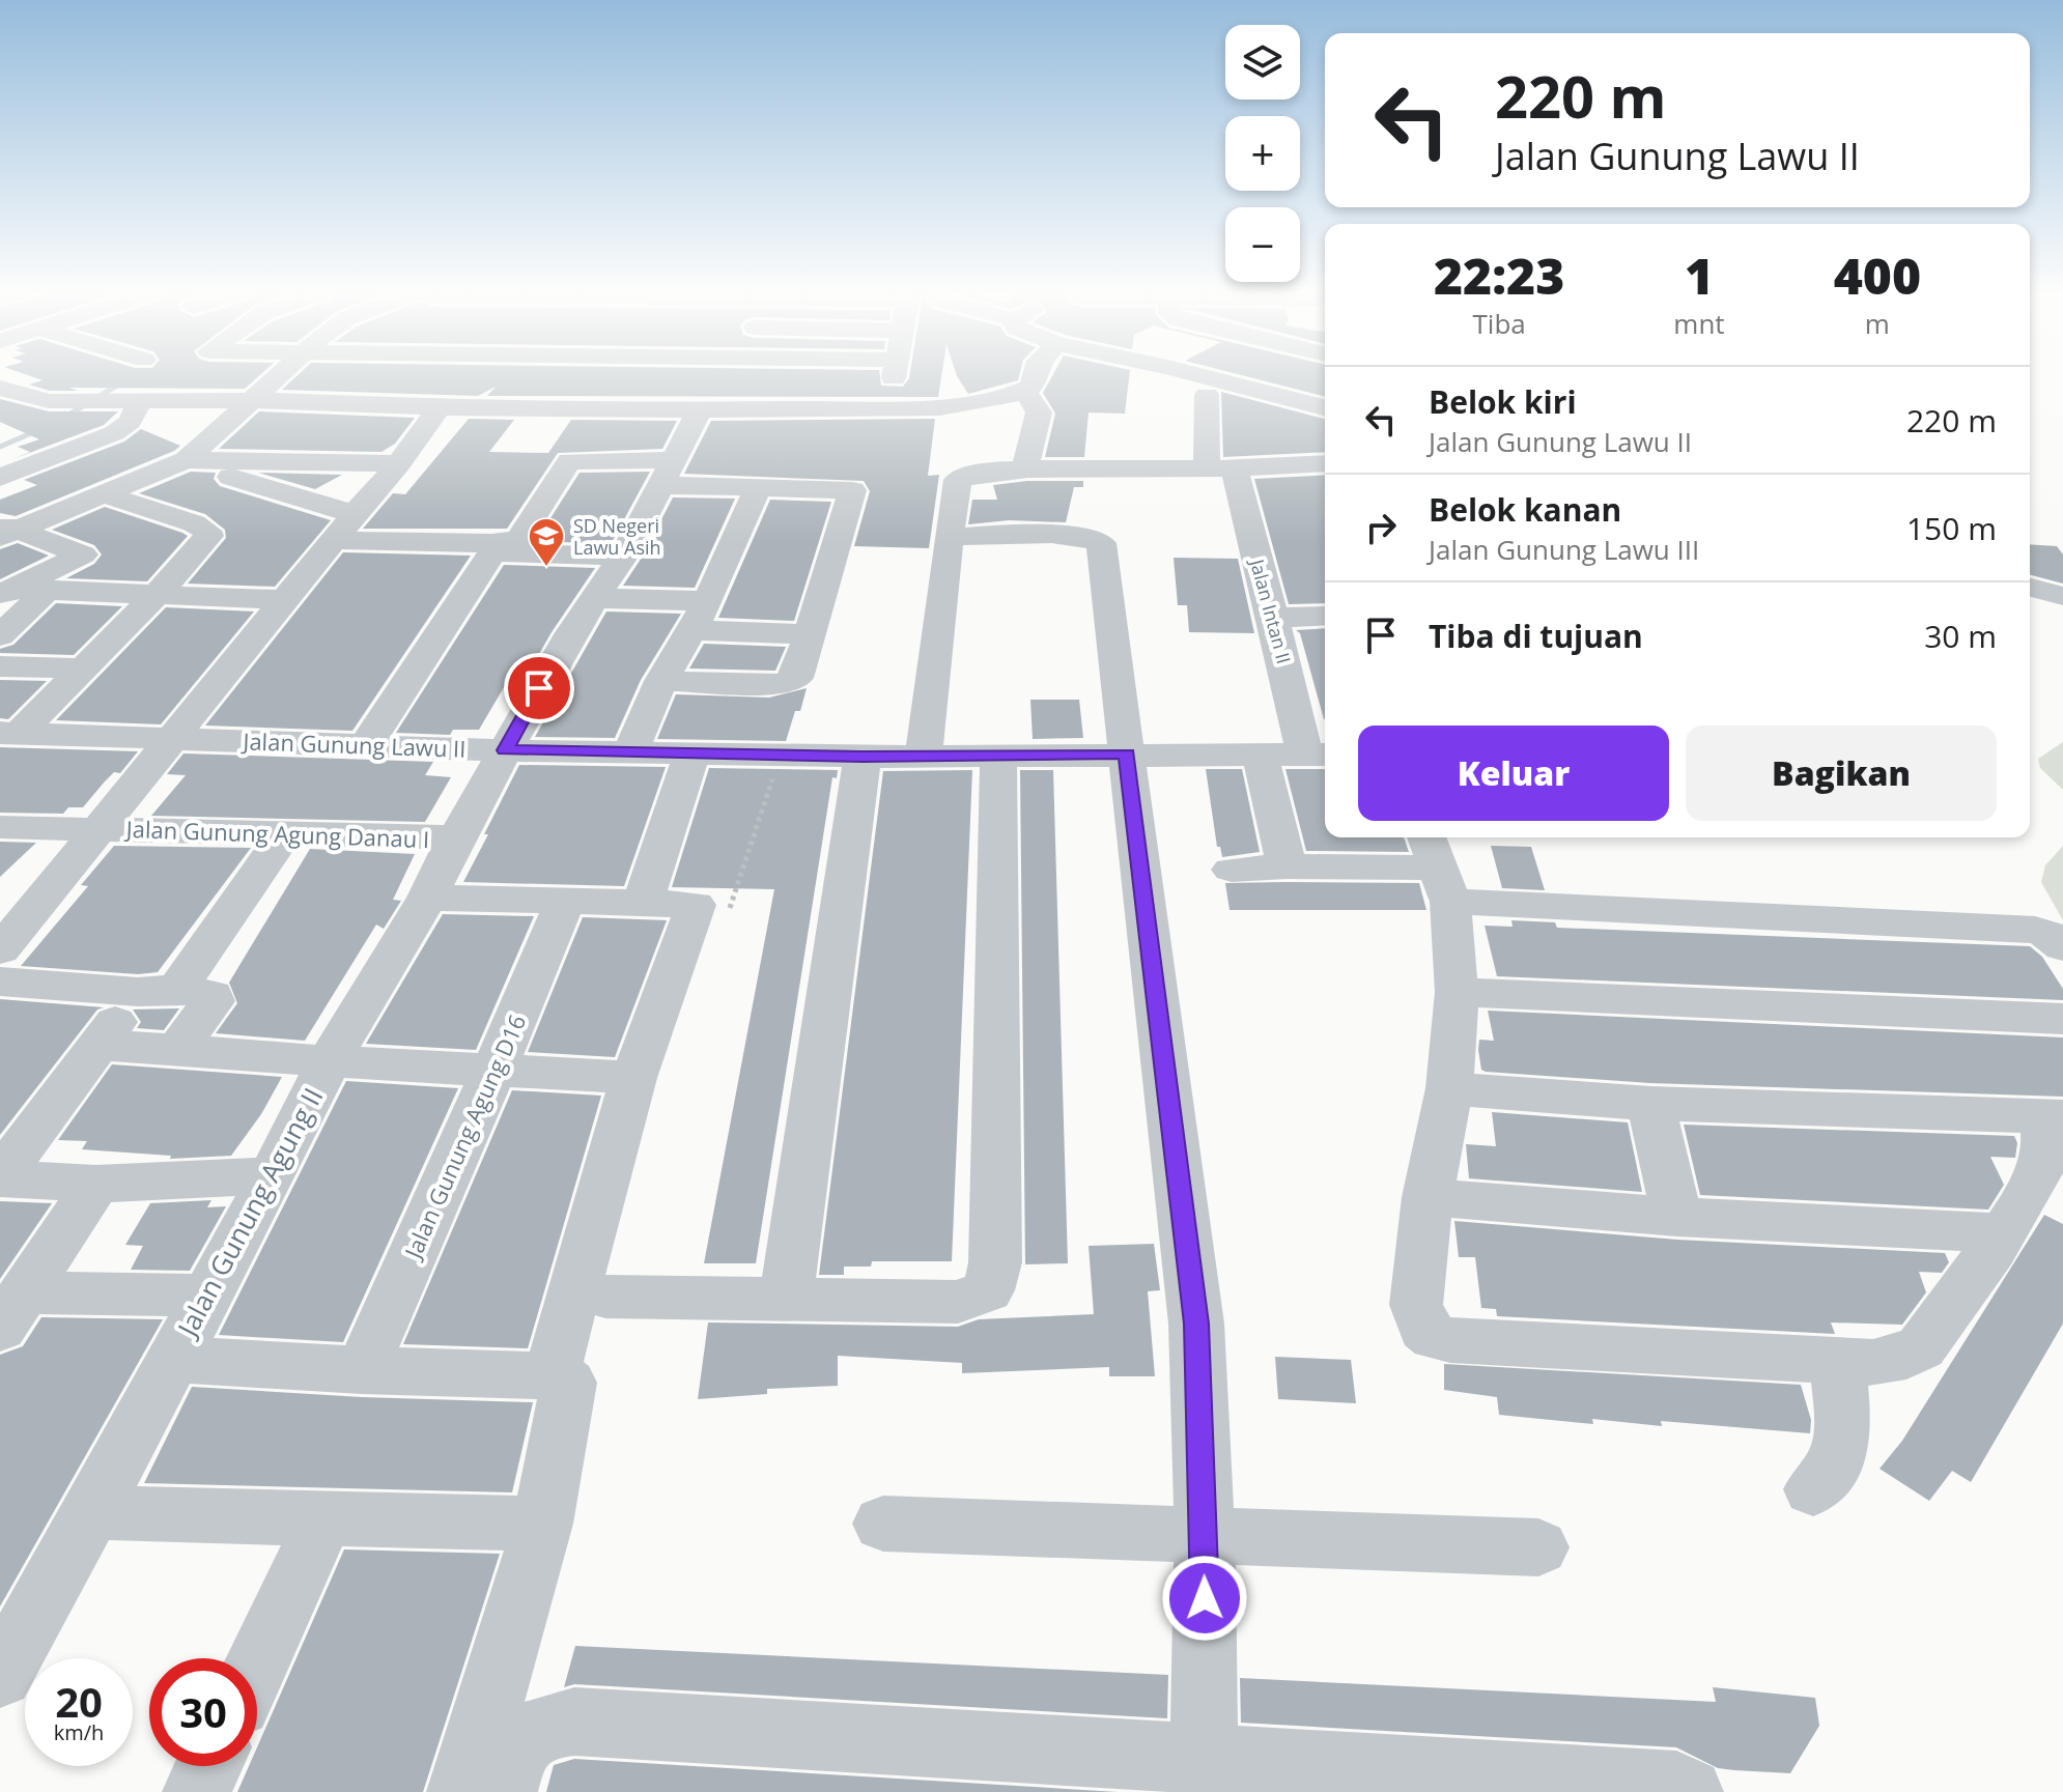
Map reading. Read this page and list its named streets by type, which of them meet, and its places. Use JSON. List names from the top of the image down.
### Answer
{
  "streets": {
    "street": [
      "Jalan Intan II",
      "Jalan Gunung Lawu II",
      "Jalan Gunung Agung Danau I",
      "Jalan Gunung Agung D16",
      "Jalan Gunung Agung II"
    ]
  },
  "crossings": [
    ["Jalan Intan II", "Jalan Gunung Lawu II"],
    ["Jalan Gunung Lawu II", "Jalan Gunung Agung II"],
    ["Jalan Gunung Agung Danau I", "Jalan Gunung Agung II"]
  ],
  "places": {
    "school or university": ["SD Negeri Lawu Asih"]
  },
  "page": {
    "map_buttons": ["+", "−"],
    "turn": ["220 m", "Jalan Gunung Lawu II"],
    "eta": [
      "22:23",
      "Tiba",
      "1",
      "mnt",
      "400",
      "m"
    ],
    "list": [
      {
        "name": "Belok kiri",
        "note": "Jalan Gunung Lawu II",
        "value": "220 m"
      },
      {
        "name": "Belok kanan",
        "note": "Jalan Gunung Lawu III",
        "value": "150 m"
      },
      {
        "name": "Tiba di tujuan",
        "value": "30 m"
      }
    ],
    "buttons": ["Keluar", "Bagikan"],
    "speed": "20 km/h",
    "limit": "30"
  }
}
